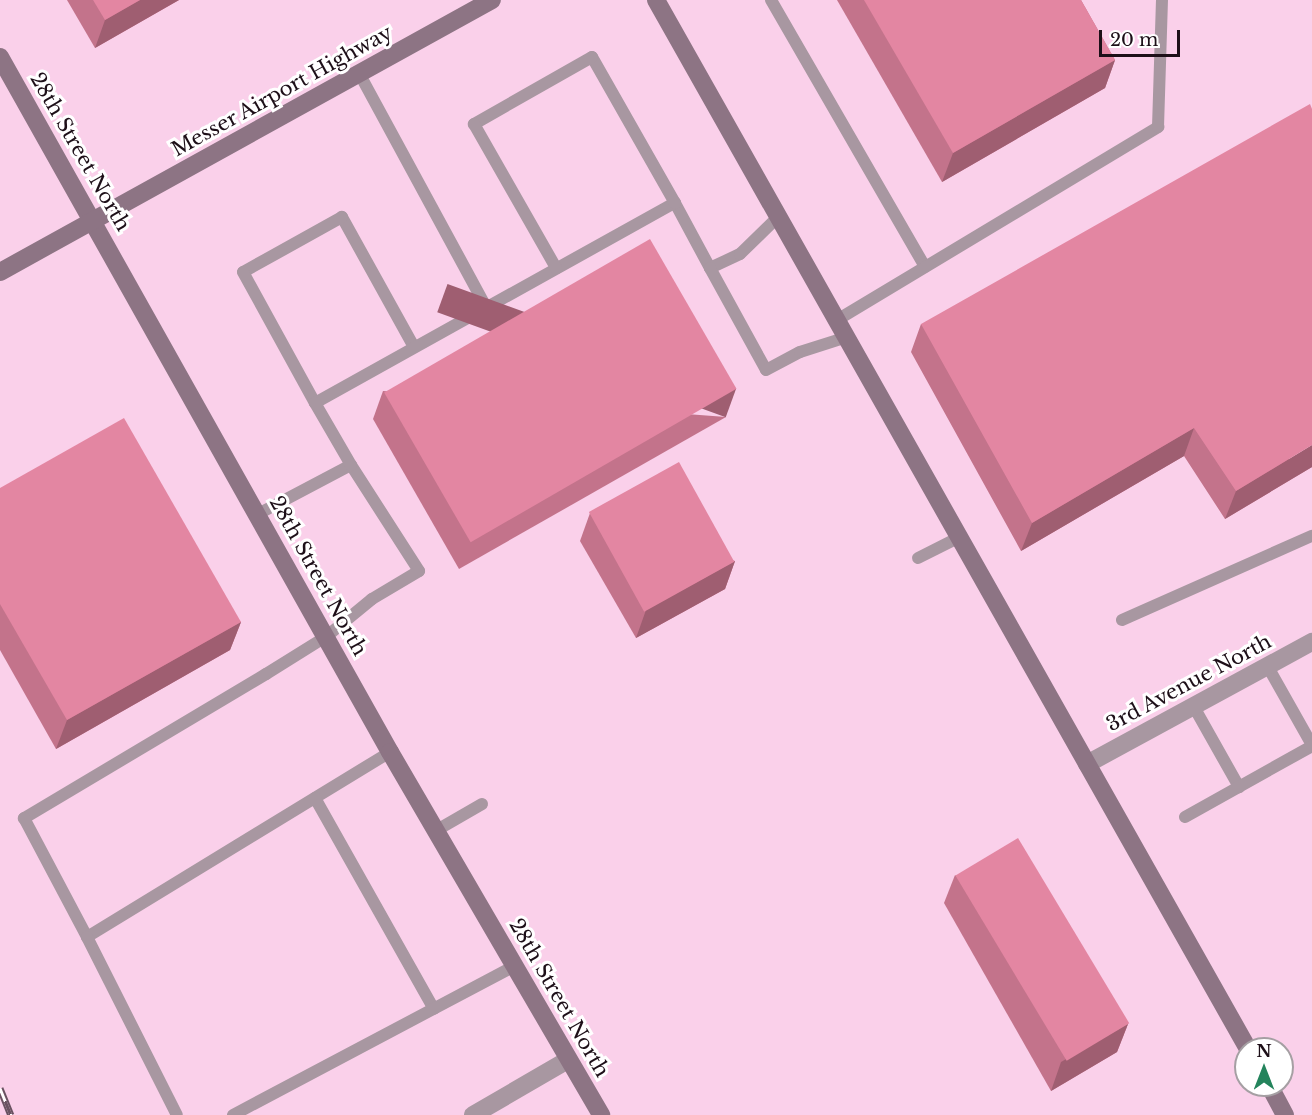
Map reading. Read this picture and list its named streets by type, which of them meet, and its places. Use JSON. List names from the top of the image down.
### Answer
{
  "streets": {
    "street": ["Messer Airport Highway", "28th Street North", "3rd Avenue North"]
  },
  "crossings": [
    ["Messer Airport Highway", "28th Street North"]
  ],
  "scale_bar": "20 m",
  "north": "top"
}
